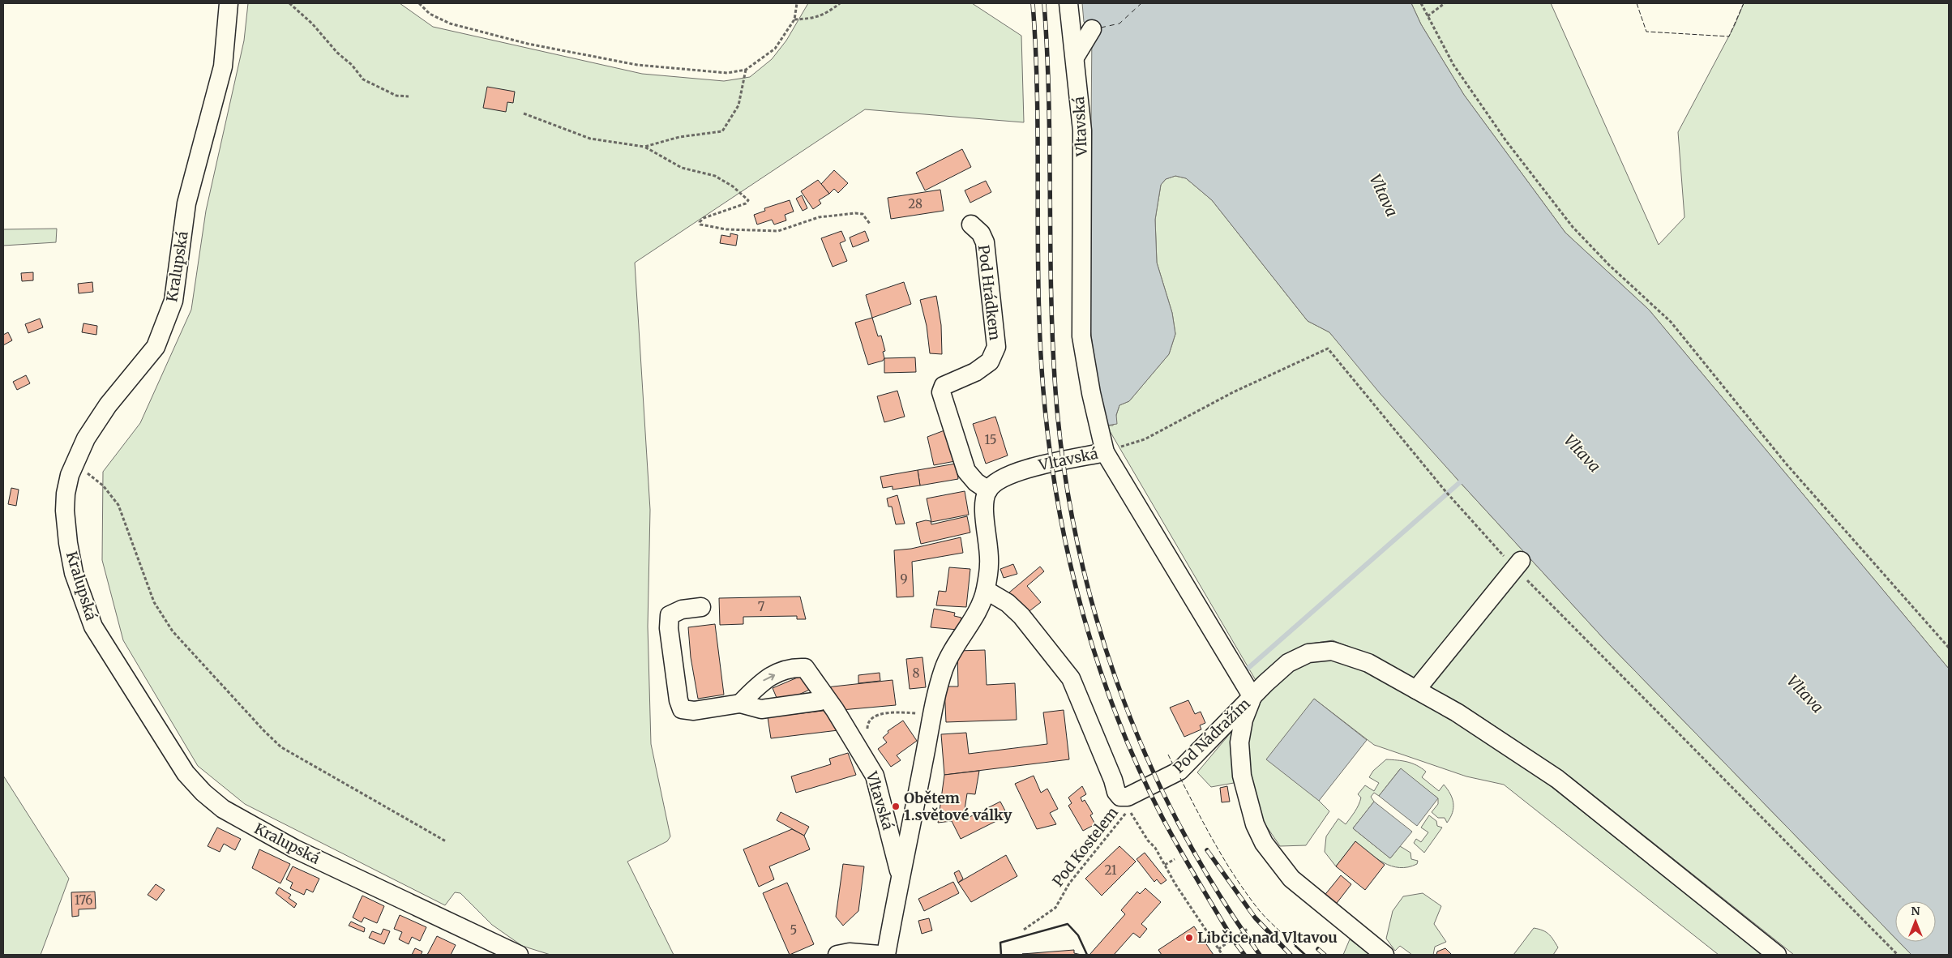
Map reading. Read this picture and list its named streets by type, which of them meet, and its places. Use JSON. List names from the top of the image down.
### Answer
{
  "streets": {
    "street": [
      "Vltavská",
      "Kralupská",
      "Pod Hrádkem",
      "Pod Nádražím"
    ],
    "path": ["Pod Kostelem"]
  },
  "crossings": [
    ["Vltavská", "Pod Hrádkem"],
    ["Vltavská", "Pod Nádražím"]
  ],
  "water": ["Vltava"],
  "places": ["Obětem 1.světové války", "Libčice nad Vltavou"],
  "house_numbers": [
    "28",
    "15",
    "9",
    "7",
    "8",
    "21",
    "176",
    "5"
  ],
  "north": "top"
}
